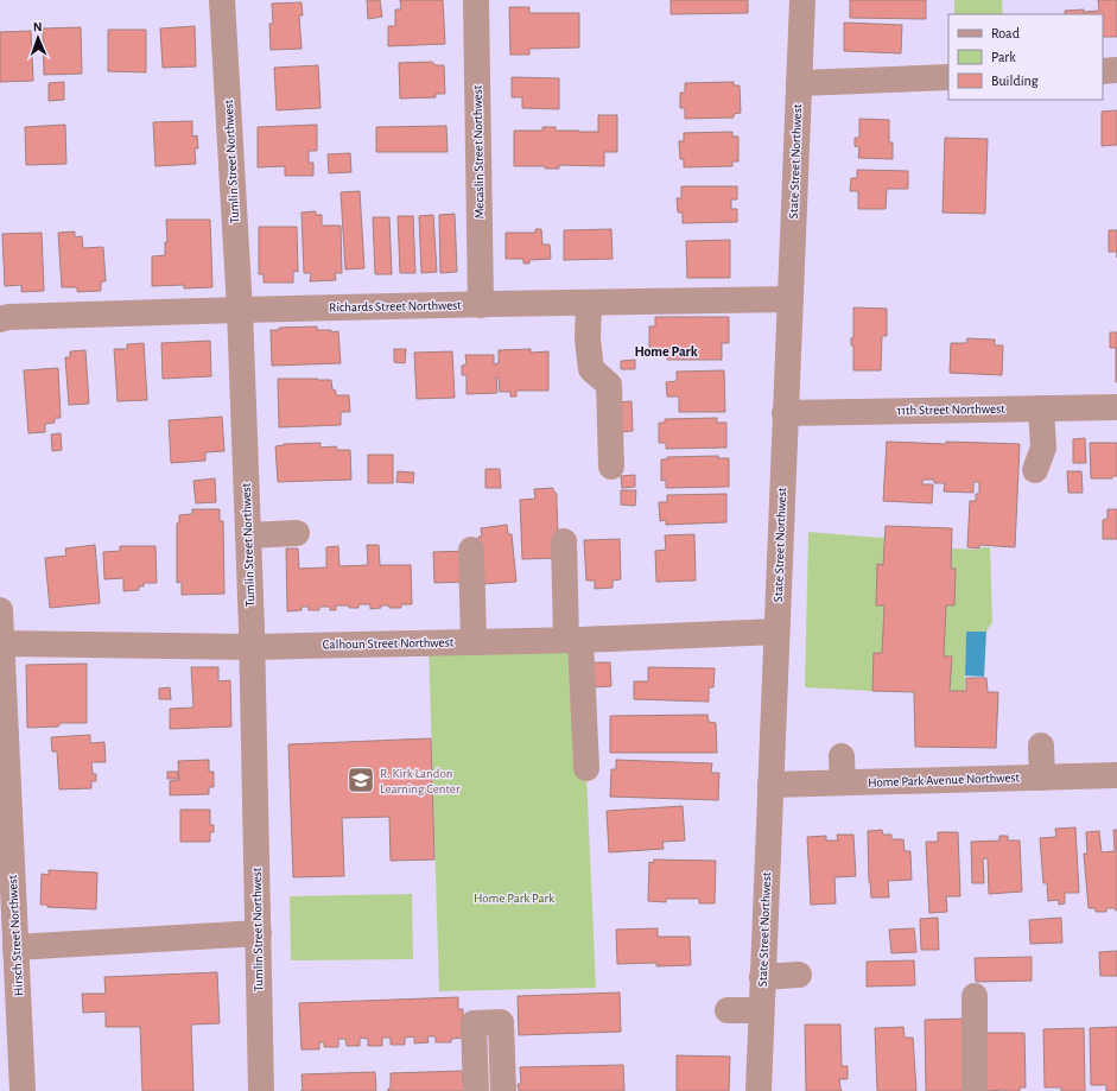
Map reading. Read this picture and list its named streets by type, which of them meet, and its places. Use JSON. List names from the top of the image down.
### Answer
{
  "streets": {
    "street": [
      "Mecaslin Street Northwest",
      "Tumlin Street Northwest",
      "State Street Northwest",
      "Richards Street Northwest",
      "11th Street Northwest",
      "Calhoun Street Northwest",
      "Home Park Avenue Northwest",
      "Hirsch Street Northwest"
    ]
  },
  "crossings": [
    ["Mecaslin Street Northwest", "Richards Street Northwest"],
    ["Tumlin Street Northwest", "Richards Street Northwest"],
    ["Tumlin Street Northwest", "Calhoun Street Northwest"],
    ["State Street Northwest", "Richards Street Northwest"],
    ["State Street Northwest", "11th Street Northwest"],
    ["State Street Northwest", "Calhoun Street Northwest"],
    ["State Street Northwest", "Home Park Avenue Northwest"],
    ["Calhoun Street Northwest", "Hirsch Street Northwest"]
  ],
  "districts": ["Home Park"],
  "parks": ["Home Park Park"],
  "places": {
    "school or university": ["R. Kirk Landon Learning Center"]
  },
  "legend": ["Road", "Park", "Building"],
  "north": "top"
}
